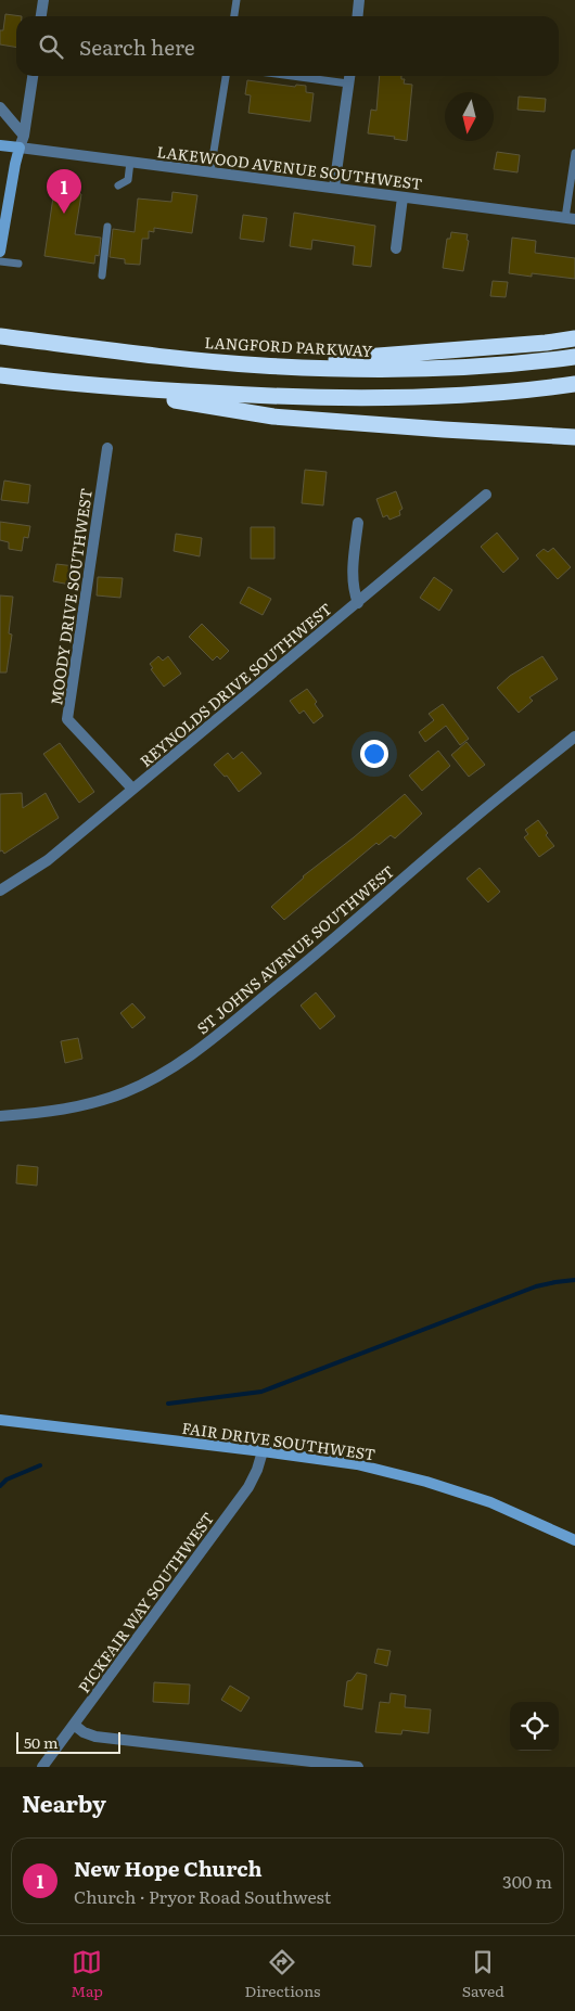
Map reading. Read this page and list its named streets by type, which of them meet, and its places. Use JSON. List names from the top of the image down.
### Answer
{
  "streets": {
    "highway": ["LANGFORD PARKWAY"],
    "main road": ["LAKEWOOD AVENUE SOUTHWEST", "FAIR DRIVE SOUTHWEST"],
    "street": [
      "MOODY DRIVE SOUTHWEST",
      "REYNOLDS DRIVE SOUTHWEST",
      "ST JOHNS AVENUE SOUTHWEST",
      "PICKFAIR WAY SOUTHWEST"
    ]
  },
  "crossings": [
    ["MOODY DRIVE SOUTHWEST", "REYNOLDS DRIVE SOUTHWEST"],
    ["FAIR DRIVE SOUTHWEST", "PICKFAIR WAY SOUTHWEST"]
  ],
  "scale_bar": "50 m",
  "north": "bottom",
  "page": {
    "search": "Search here",
    "pins": "1",
    "scale": "50 m",
    "heading": "Nearby",
    "list": [
      {
        "mark": "1",
        "name": "New Hope Church",
        "note": "Church · Pryor Road Southwest",
        "value": "300 m"
      }
    ],
    "nav": ["Map", "Directions", "Saved"]
  }
}
